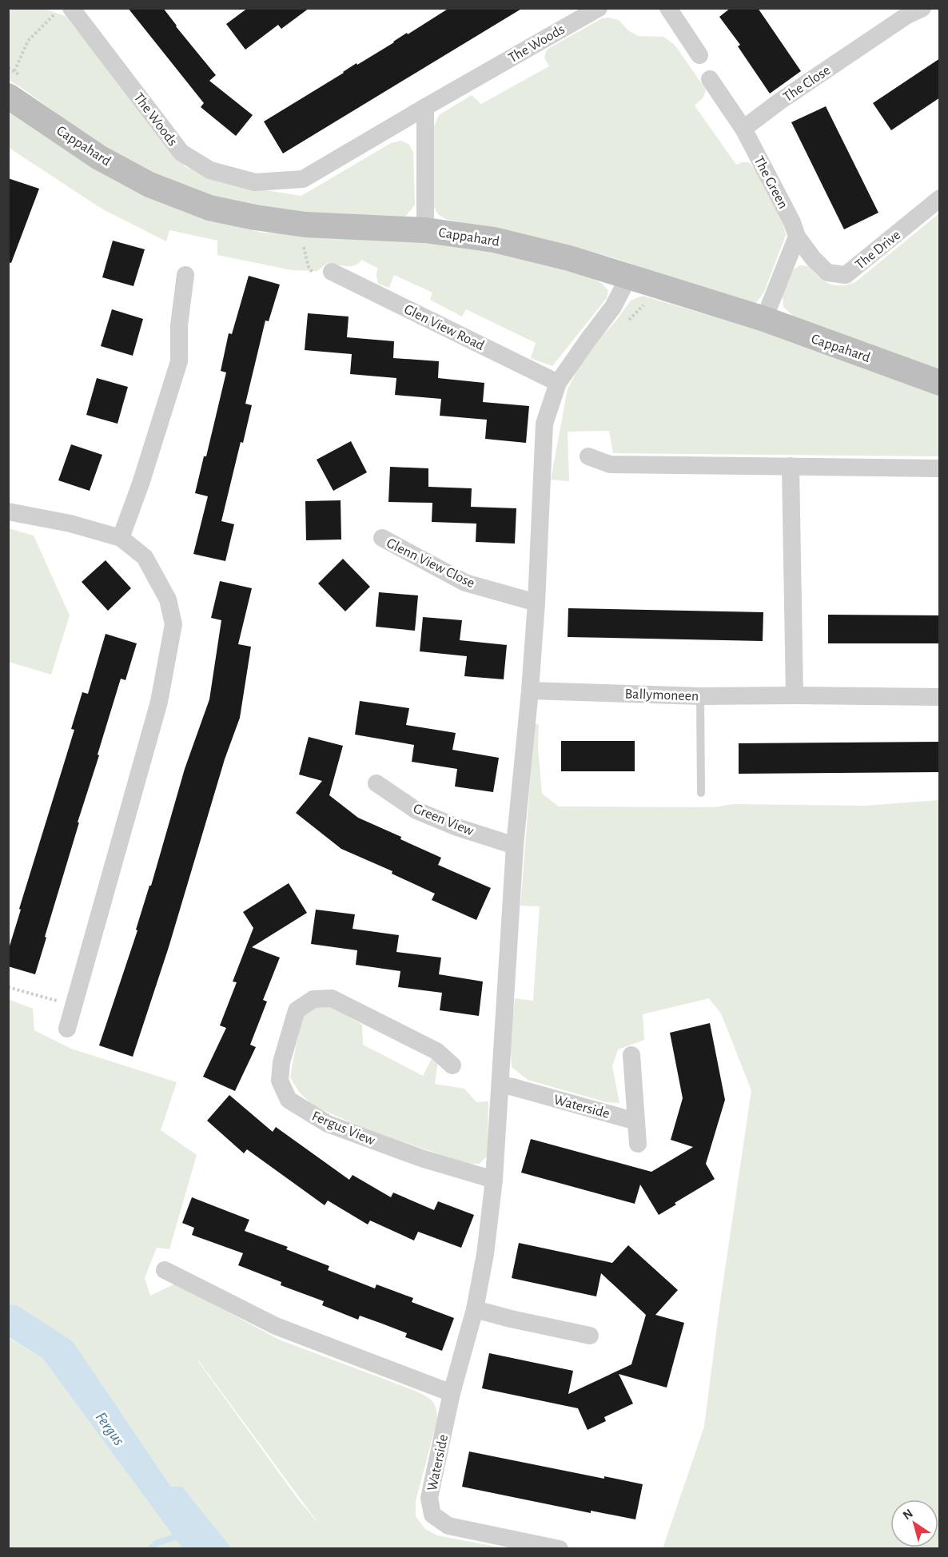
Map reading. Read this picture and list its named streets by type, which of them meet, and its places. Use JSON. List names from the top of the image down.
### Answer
{
  "streets": {
    "main road": ["Cappahard"],
    "street": [
      "The Woods",
      "The Close",
      "The Green",
      "The Drive",
      "Glen View Road",
      "Glenn View Close",
      "Ballymoneen",
      "Green View",
      "Waterside",
      "Fergus View"
    ]
  },
  "crossings": [
    ["The Close", "The Green"],
    ["Cappahard", "Waterside"],
    ["The Green", "The Drive"],
    ["Glen View Road", "Waterside"],
    ["Glenn View Close", "Waterside"],
    ["Ballymoneen", "Waterside"],
    ["Green View", "Waterside"],
    ["Waterside", "Fergus View"]
  ],
  "water": ["Fergus"],
  "north": "top left"
}
